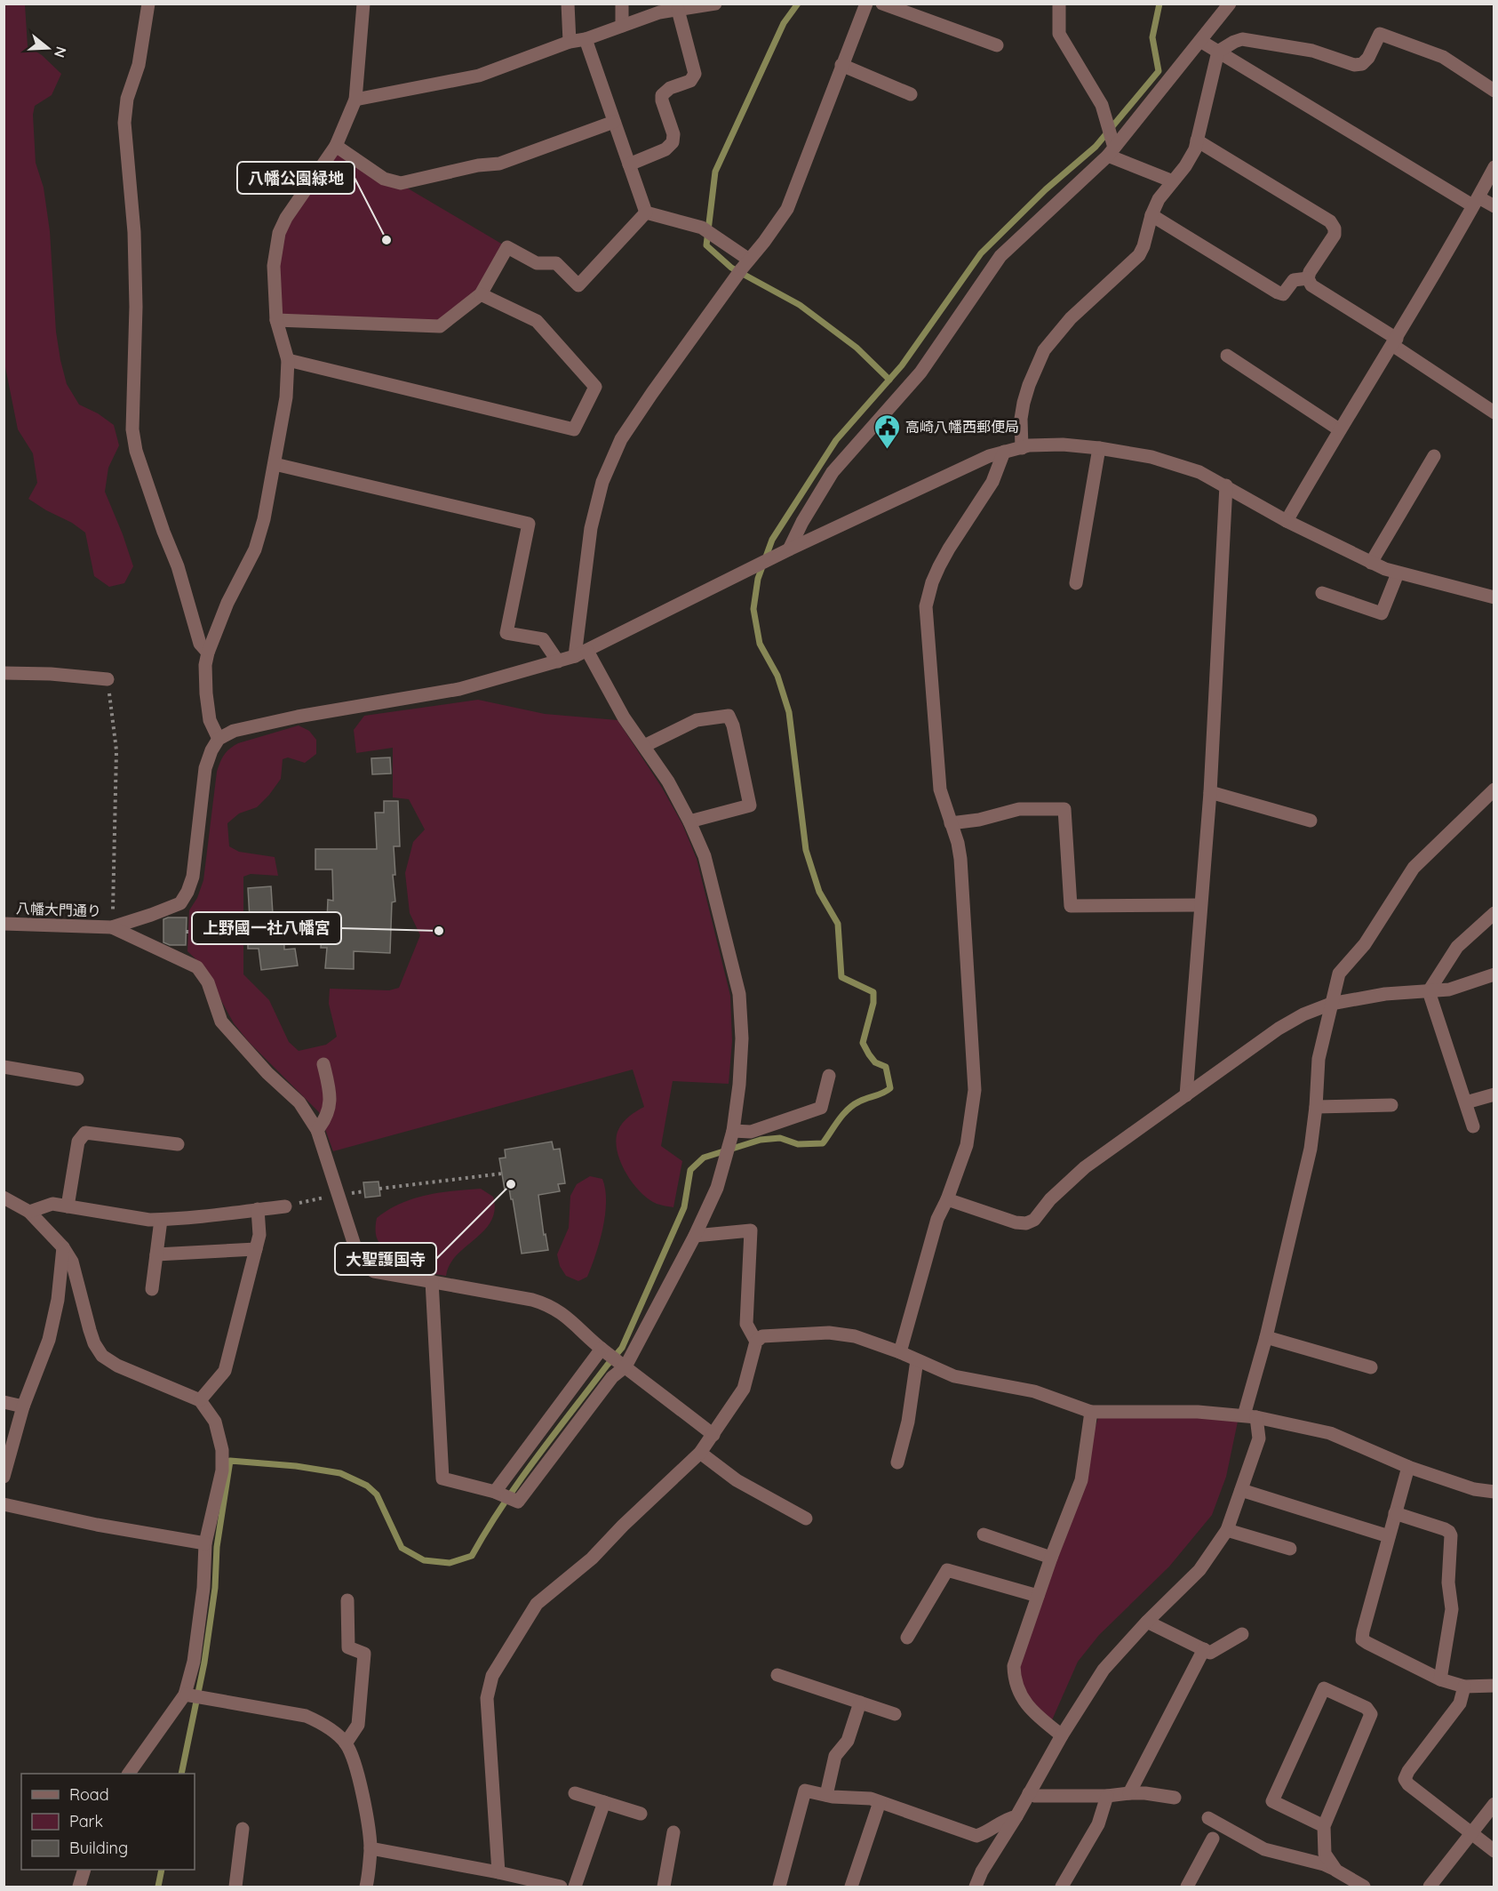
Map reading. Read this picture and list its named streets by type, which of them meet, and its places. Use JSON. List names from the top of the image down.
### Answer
{
  "streets": {
    "street": ["八幡大門通り"]
  },
  "places": {
    "other": ["八幡公園緑地", "上野國一社八幡宮", "大聖護国寺"],
    "public building": ["高崎八幡西郵便局"]
  },
  "legend": ["Road", "Park", "Building"],
  "north": "right"
}
